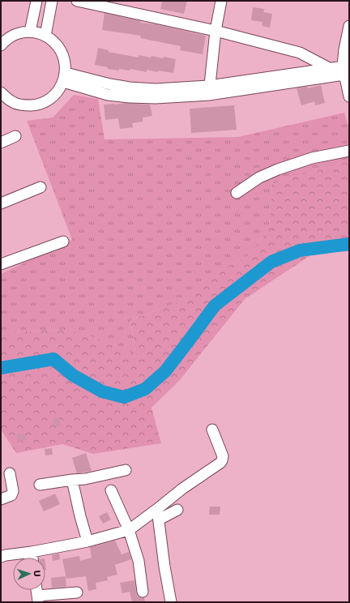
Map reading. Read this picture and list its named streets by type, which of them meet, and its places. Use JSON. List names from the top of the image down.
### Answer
{
  "north": "right"
}
